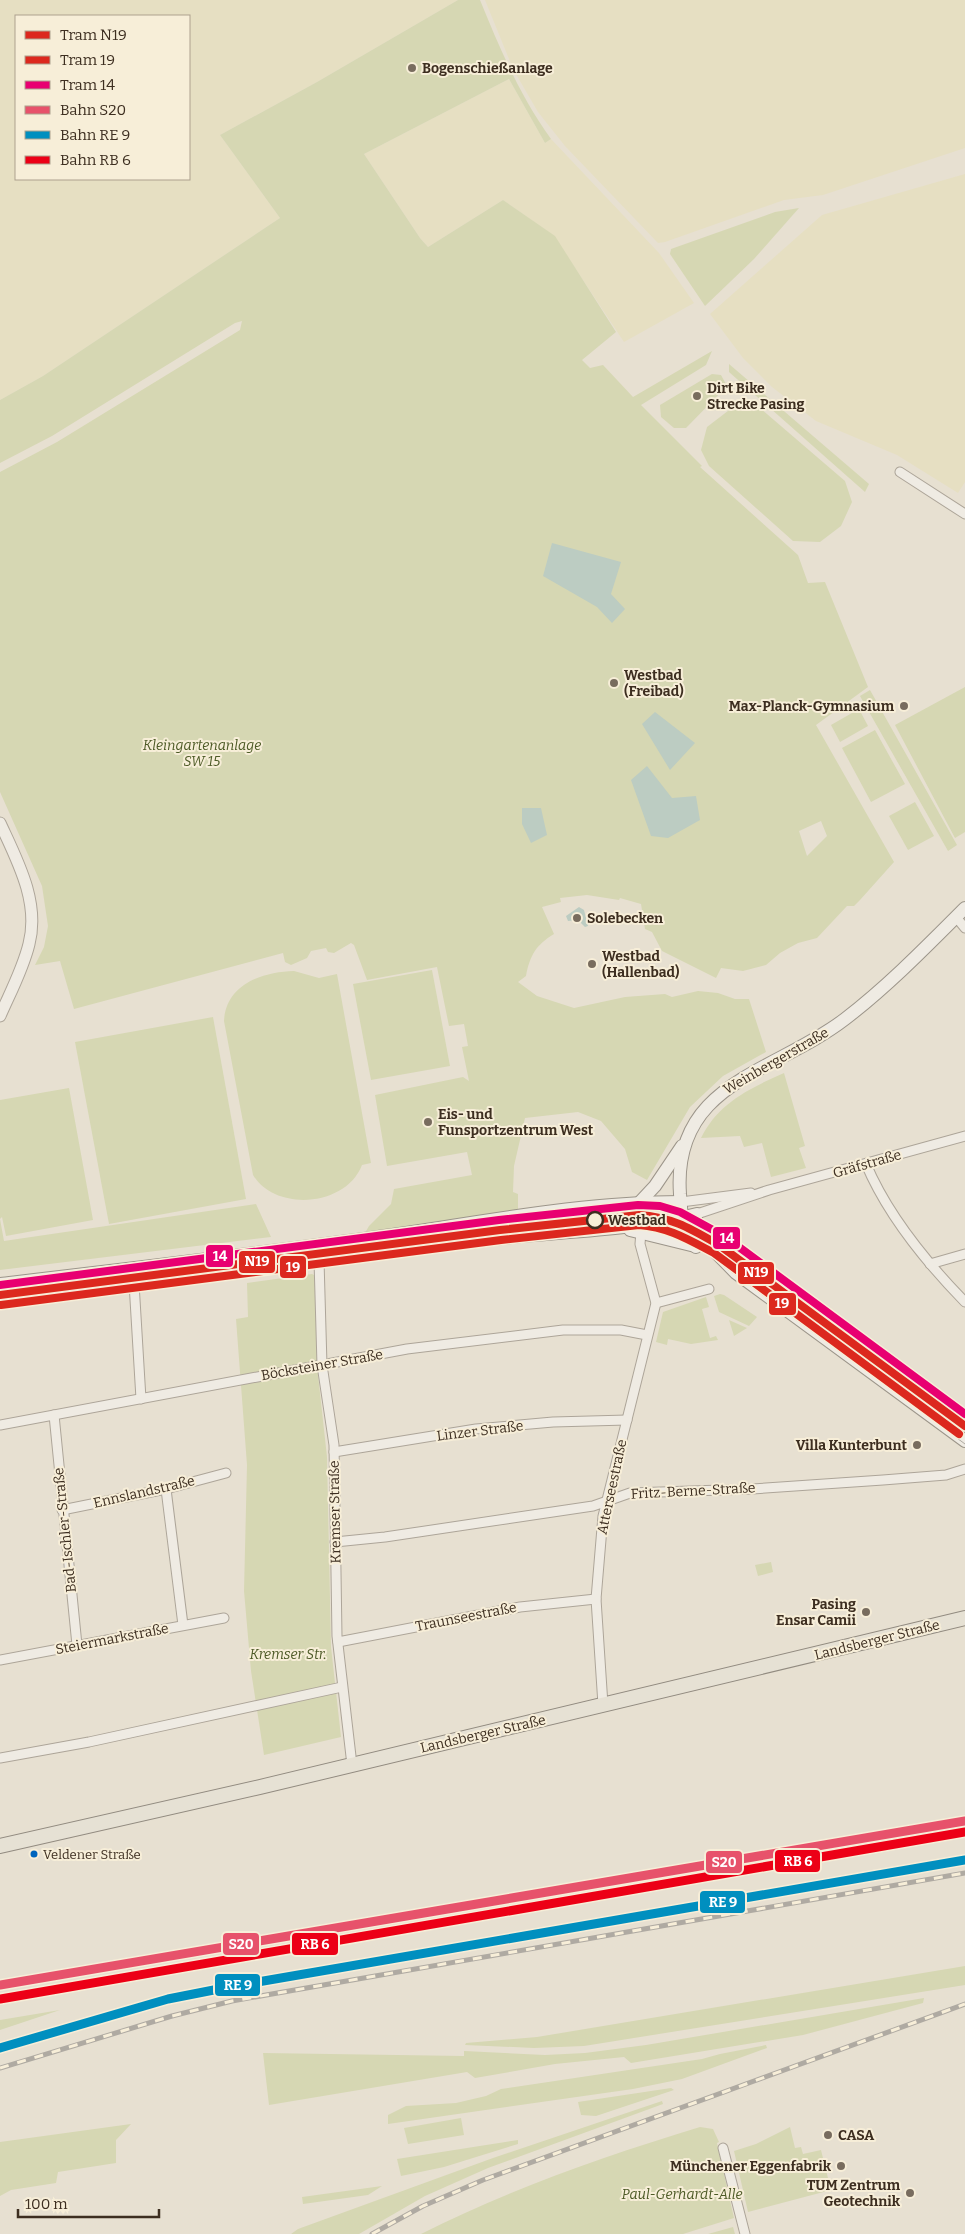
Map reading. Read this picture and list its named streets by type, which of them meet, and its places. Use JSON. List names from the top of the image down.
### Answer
{
  "streets": {
    "main road": ["Weinbergerstraße", "Landsberger Straße"],
    "street": [
      "Gräfstraße",
      "Böcksteiner Straße",
      "Linzer Straße",
      "Atterseestraße",
      "Fritz-Berne-Straße",
      "Ennslandstraße",
      "Kremser Straße",
      "Bad-Ischler-Straße",
      "Traunseestraße",
      "Steiermarkstraße"
    ]
  },
  "crossings": [
    ["Weinbergerstraße", "Gräfstraße"],
    ["Böcksteiner Straße", "Atterseestraße"],
    ["Böcksteiner Straße", "Kremser Straße"],
    ["Böcksteiner Straße", "Bad-Ischler-Straße"],
    ["Linzer Straße", "Atterseestraße"],
    ["Linzer Straße", "Kremser Straße"],
    ["Atterseestraße", "Fritz-Berne-Straße"],
    ["Atterseestraße", "Traunseestraße"],
    ["Atterseestraße", "Landsberger Straße"],
    ["Fritz-Berne-Straße", "Kremser Straße"],
    ["Ennslandstraße", "Bad-Ischler-Straße"],
    ["Kremser Straße", "Traunseestraße"],
    ["Kremser Straße", "Landsberger Straße"],
    ["Bad-Ischler-Straße", "Steiermarkstraße"]
  ],
  "parks": ["Kleingartenanlage SW 15", "Kremser Str.", "Paul-Gerhardt-Alle"],
  "places": [
    "Bogenschießanlage",
    "Dirt Bike Strecke Pasing",
    "Westbad (Freibad)",
    "Max-Planck-Gymnasium",
    "Solebecken",
    "Westbad (Hallenbad)",
    "Eis- und Funsportzentrum West",
    "Westbad",
    "Villa Kunterbunt",
    "Pasing Ensar Camii",
    "Veldener Straße",
    "CASA",
    "Münchener Eggenfabrik",
    "TUM Zentrum Geotechnik"
  ],
  "lines": [
    "tram line 14",
    "tram line N19",
    "tram line 19",
    "rail line S20"
  ],
  "legend": [
    "Tram N19",
    "Tram 19",
    "Tram 14",
    "Bahn S20",
    "Bahn RE 9",
    "Bahn RB 6"
  ],
  "scale_bar": "100 m"
}
